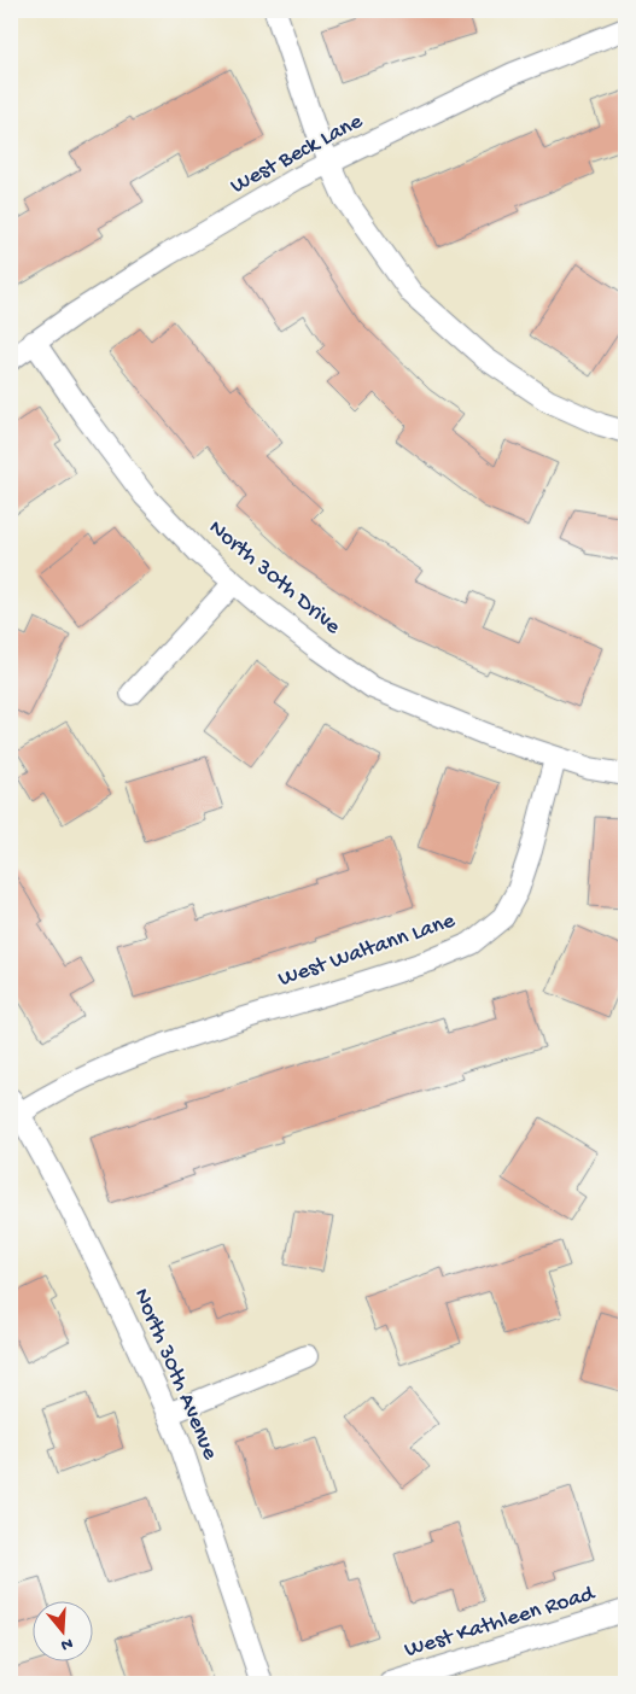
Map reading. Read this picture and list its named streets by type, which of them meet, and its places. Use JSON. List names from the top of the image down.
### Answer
{
  "streets": {
    "street": [
      "West Beck Lane",
      "North 30th Drive",
      "West Waltann Lane",
      "North 30th Avenue",
      "West Kathleen Road"
    ]
  },
  "crossings": [
    ["West Beck Lane", "North 30th Drive"],
    ["North 30th Drive", "West Waltann Lane"],
    ["West Waltann Lane", "North 30th Avenue"]
  ],
  "north": "bottom"
}
